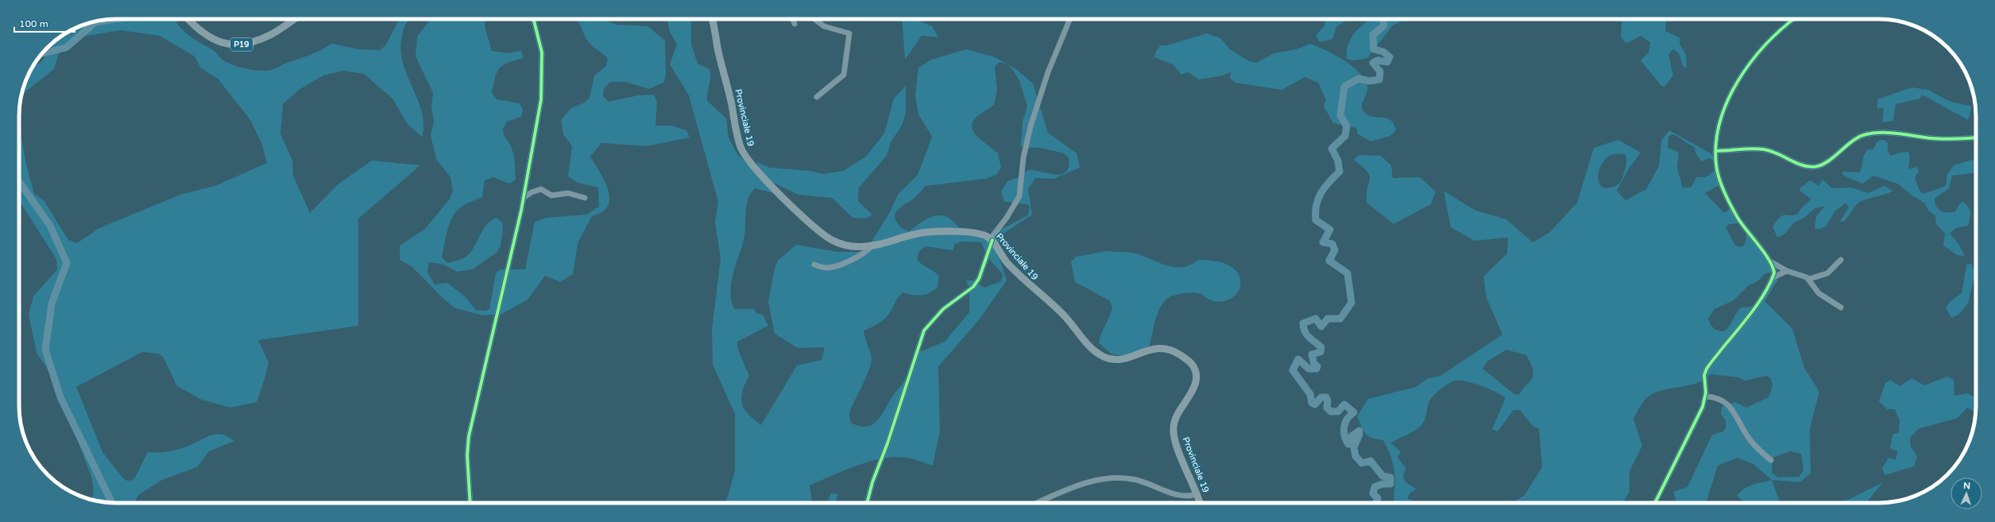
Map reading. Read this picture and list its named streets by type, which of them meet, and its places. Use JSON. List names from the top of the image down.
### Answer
{
  "streets": {
    "main road": ["P19", "Provinciale 19"]
  },
  "scale_bar": "100 m",
  "north": "top"
}
